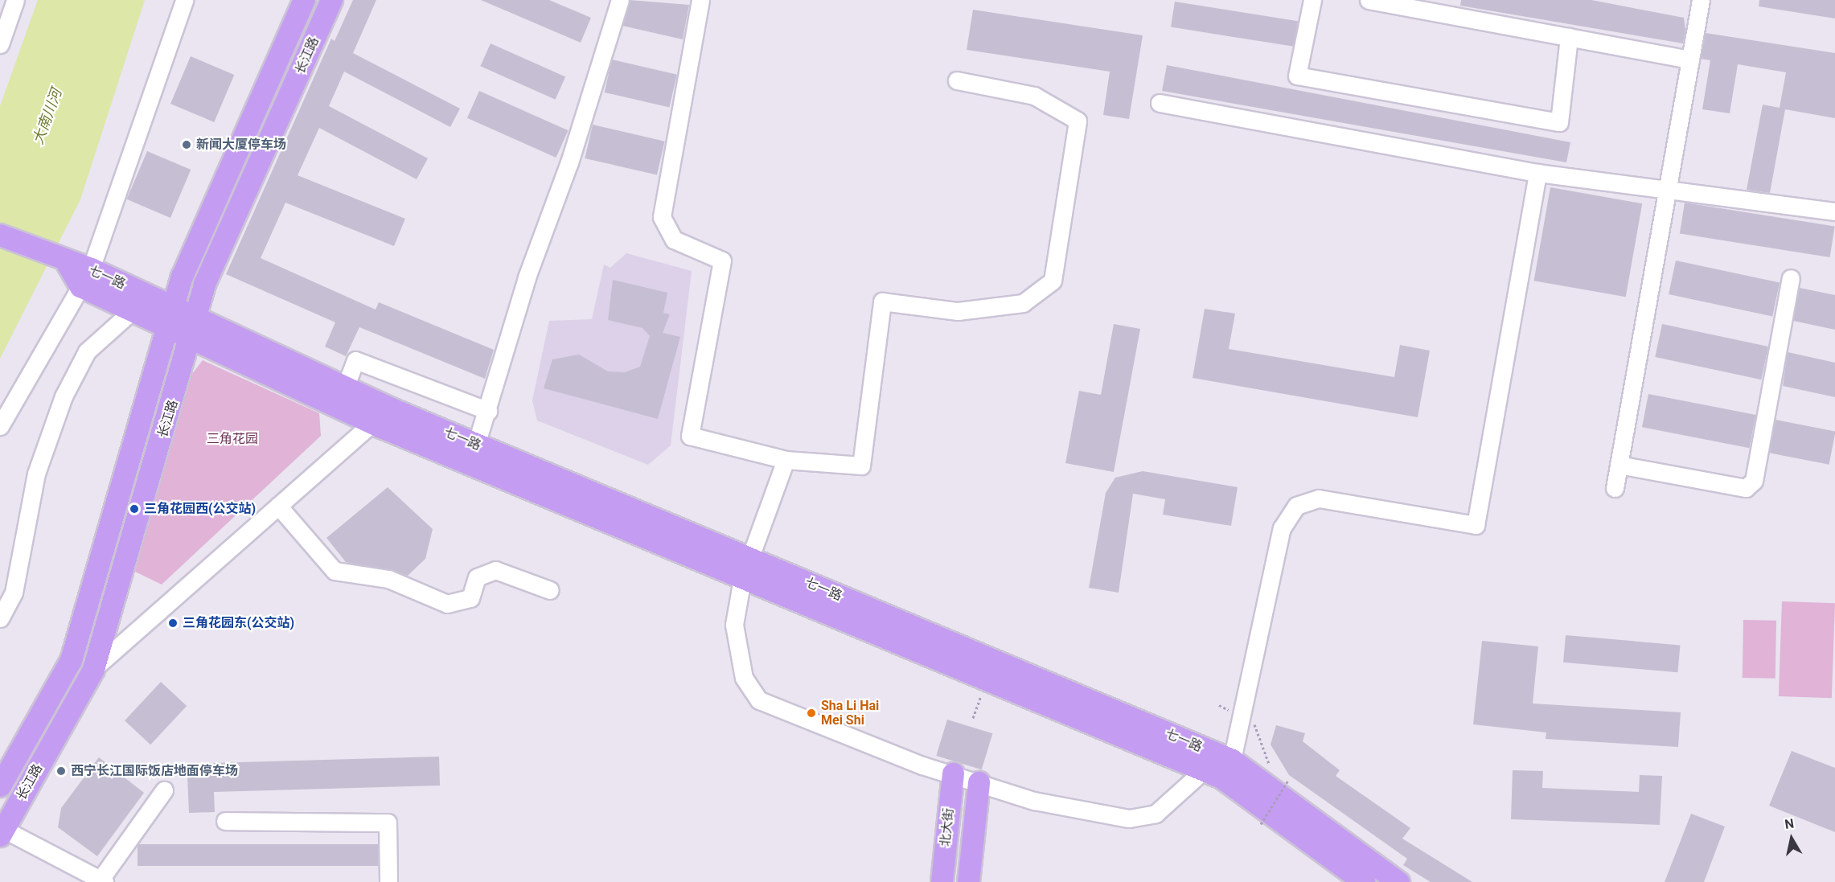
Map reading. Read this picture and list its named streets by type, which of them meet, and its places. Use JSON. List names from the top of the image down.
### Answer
{
  "streets": {
    "main road": ["长江路", "七一路", "北大街"]
  },
  "crossings": [
    ["长江路", "七一路"]
  ],
  "water": ["大南川河"],
  "parks": ["三角花园"],
  "places": [
    "新闻大厦停车场",
    "三角花园西(公交站)",
    "三角花园东(公交站)",
    "Sha Li Hai Mei Shi",
    "西宁长江国际饭店地面停车场"
  ],
  "north": "top"
}
